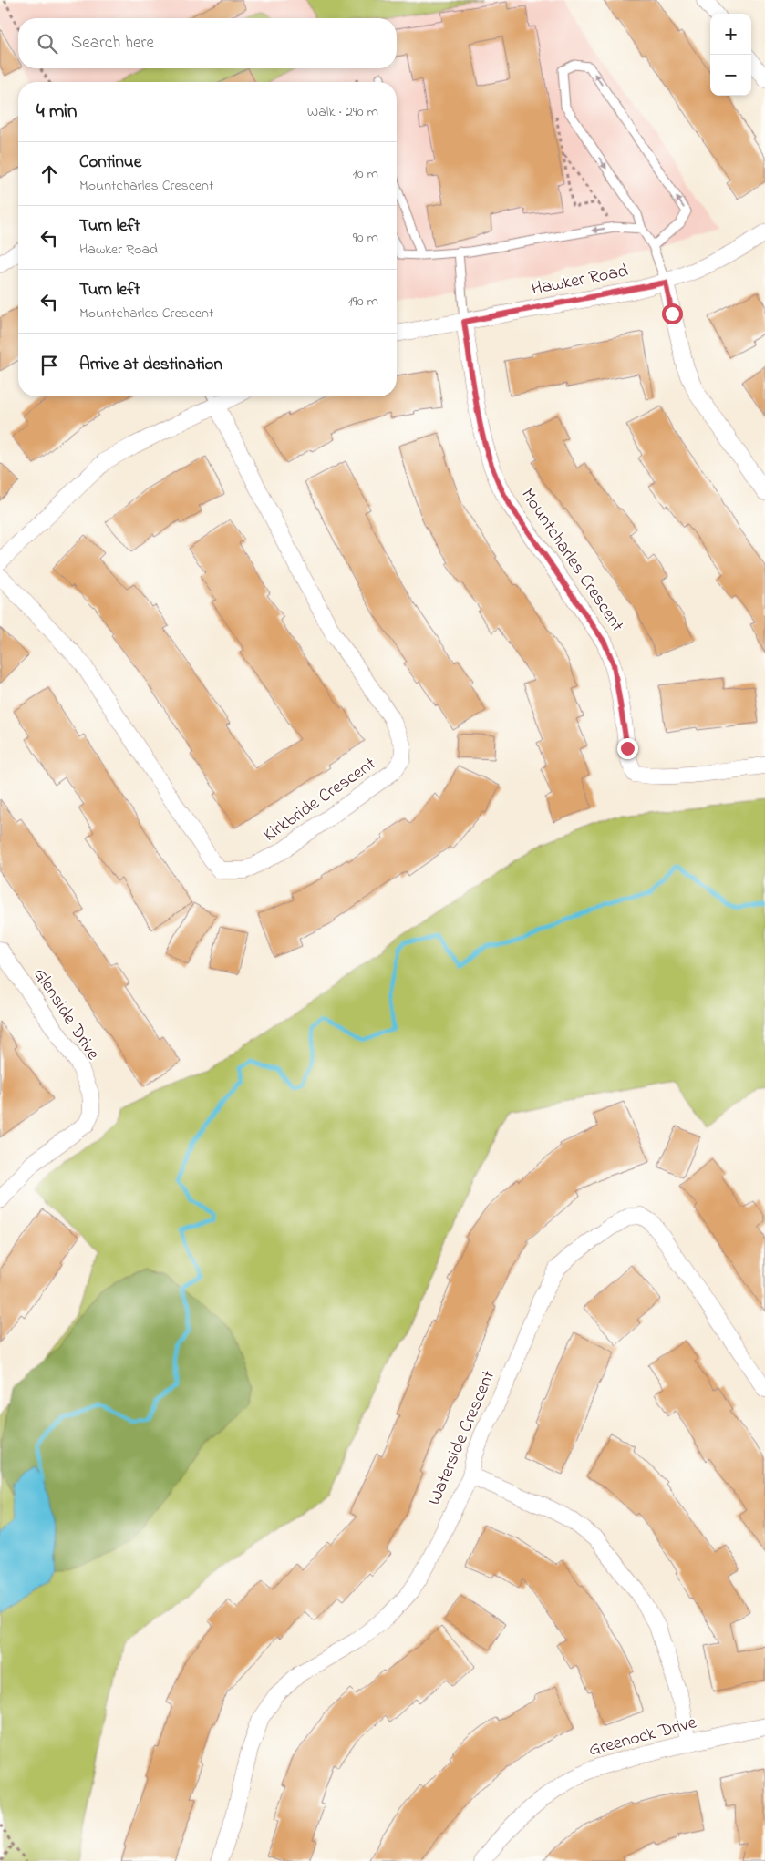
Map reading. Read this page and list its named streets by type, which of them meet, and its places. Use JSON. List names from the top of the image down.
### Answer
{
  "streets": {
    "street": [
      "Hawker Road",
      "Mountcharles Crescent",
      "Kirkbride Crescent",
      "Glenside Drive",
      "Waterside Crescent",
      "Greenock Drive"
    ]
  },
  "crossings": [
    ["Hawker Road", "Mountcharles Crescent"]
  ],
  "page": {
    "map_buttons": ["+", "−"],
    "search": "Search here",
    "heading": ["4 min", "Walk · 290 m"],
    "list": [
      ["Continue", "Mountcharles Crescent", "10 m"],
      ["Turn left", "Hawker Road", "90 m"],
      ["Turn left", "Mountcharles Crescent", "190 m"],
      "Arrive at destination"
    ]
  }
}
